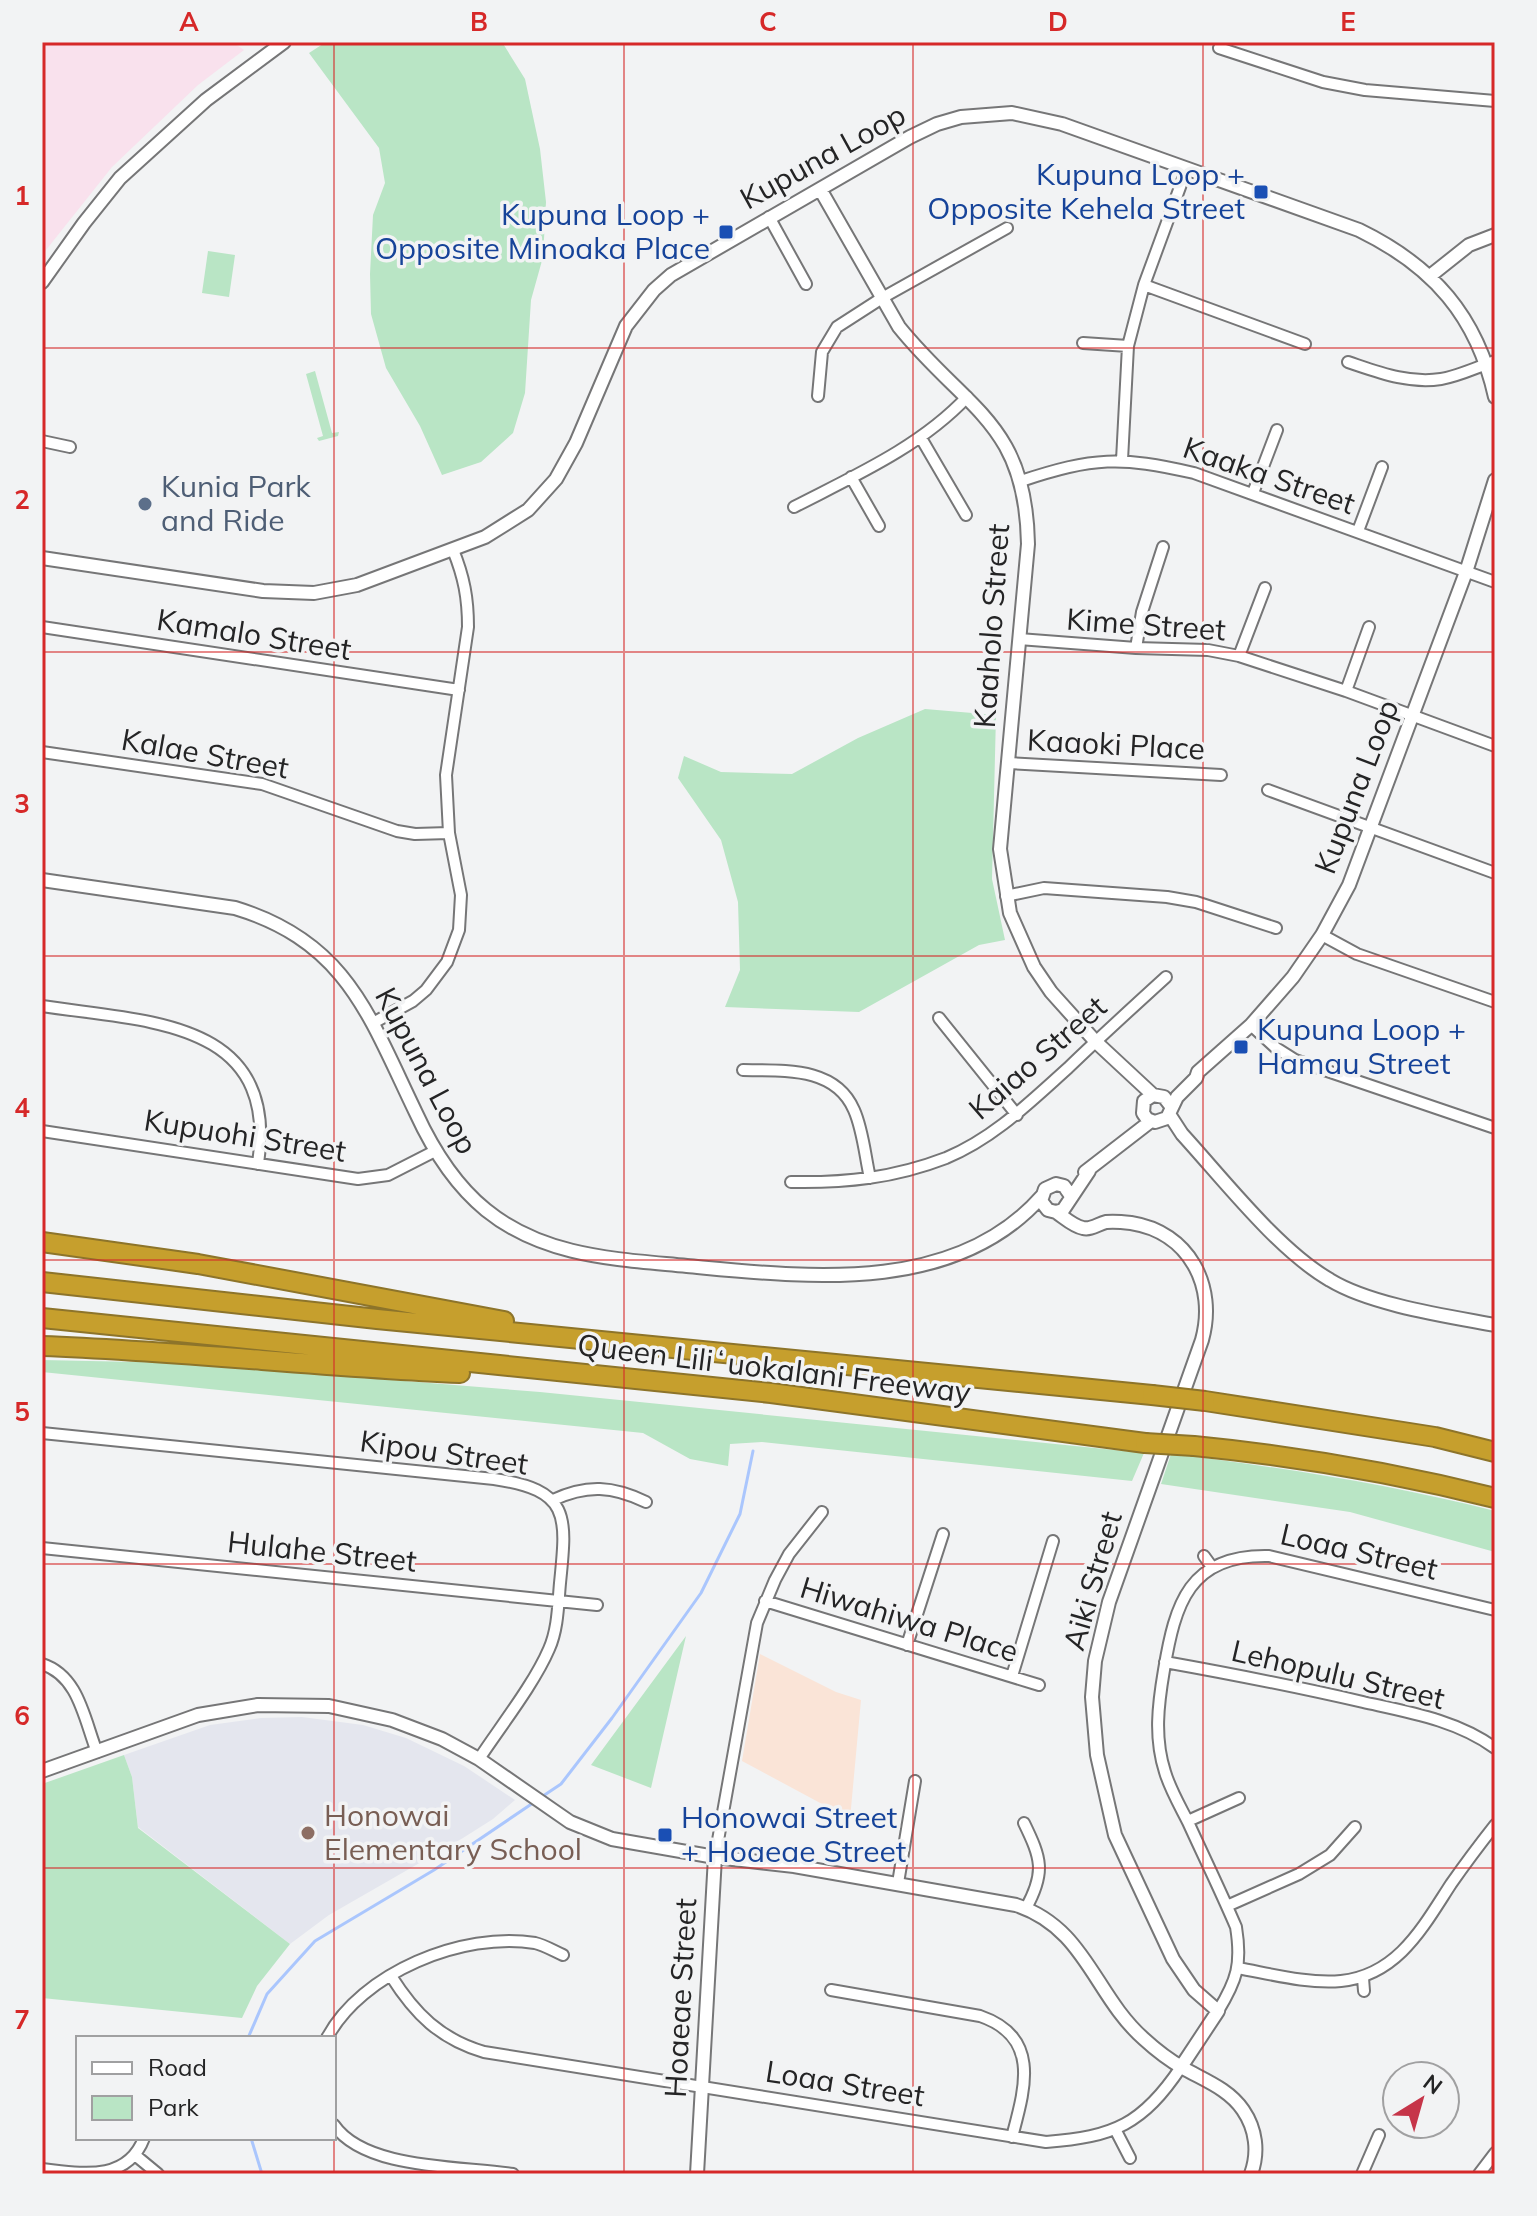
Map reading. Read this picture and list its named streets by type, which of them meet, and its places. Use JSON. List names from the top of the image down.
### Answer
{
  "streets": {
    "highway": ["Queen Liliʻuokalani Freeway"],
    "street": [
      "Kupuna Loop",
      "Kaaka Street",
      "Kime Street",
      "Kaaholo Street",
      "Kamalo Street",
      "Kaaoki Place",
      "Kalae Street",
      "Kaiao Street",
      "Kupuohi Street",
      "Kipou Street",
      "Hulahe Street",
      "Loaa Street",
      "Aiki Street",
      "Hiwahiwa Place",
      "Lehopulu Street",
      "Hoaeae Street"
    ]
  },
  "crossings": [
    ["Kupuna Loop", "Kaaka Street"],
    ["Kupuna Loop", "Kime Street"],
    ["Kupuna Loop", "Kaaholo Street"],
    ["Kupuna Loop", "Kupuohi Street"],
    ["Kaaka Street", "Kaaholo Street"],
    ["Kime Street", "Kaaholo Street"],
    ["Kaaholo Street", "Kaaoki Place"],
    ["Kaaholo Street", "Kaiao Street"],
    ["Kipou Street", "Hulahe Street"],
    ["Loaa Street", "Aiki Street"],
    ["Loaa Street", "Lehopulu Street"],
    ["Loaa Street", "Hoaeae Street"],
    ["Hiwahiwa Place", "Hoaeae Street"]
  ],
  "places": {
    "transit": [
      "Kupuna Loop + Opposite Kehela Street",
      "Kupuna Loop + Opposite Minoaka Place",
      "Kupuna Loop + Hamau Street",
      "Honowai Street + Hoaeae Street"
    ],
    "other": ["Kunia Park and Ride", "Honowai Elementary School"]
  },
  "legend": ["Road", "Park"],
  "north": "top right",
  "grid": {
    "columns": [
      "A",
      "B",
      "C",
      "D",
      "E"
    ],
    "rows": [
      "1",
      "2",
      "3",
      "4",
      "5",
      "6",
      "7"
    ]
  }
}
